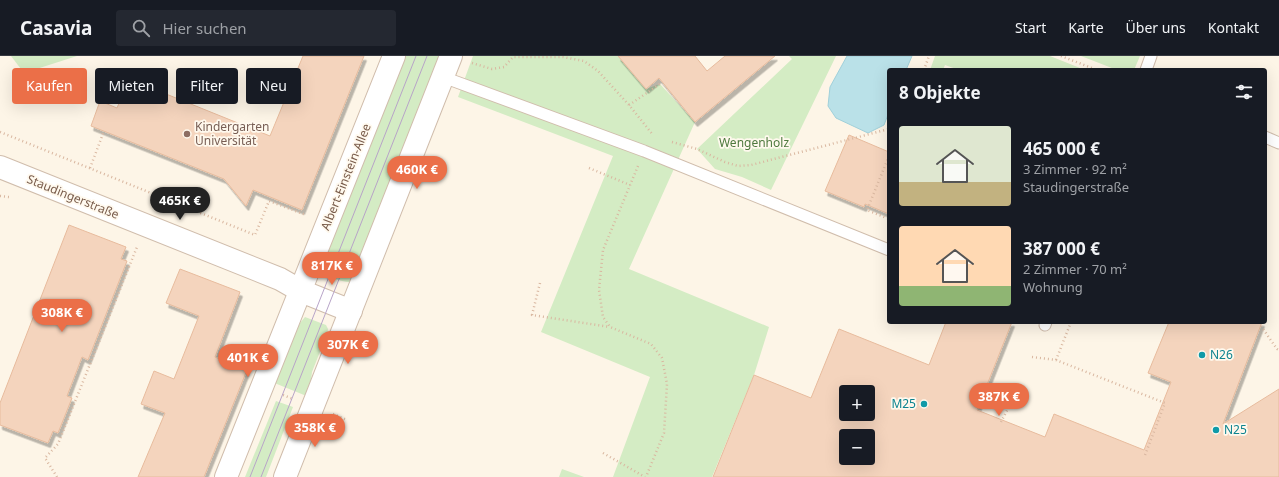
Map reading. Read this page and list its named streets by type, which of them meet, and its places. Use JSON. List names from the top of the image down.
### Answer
{
  "streets": {
    "street": ["Albert-Einstein-Allee", "Staudingerstraße"]
  },
  "crossings": [
    ["Albert-Einstein-Allee", "Staudingerstraße"]
  ],
  "parks": ["Wengenholz"],
  "places": [
    "Kindergarten Universität",
    "N26",
    "M25",
    "N25"
  ],
  "page": {
    "header": "Casavia",
    "search": "Hier suchen",
    "nav": [
      "Start",
      "Karte",
      "Über uns",
      "Kontakt"
    ],
    "chip": [
      "Kaufen",
      "Mieten",
      "Filter",
      "Neu"
    ],
    "heading": "8 Objekte",
    "list": [
      {
        "name": "465 000 €",
        "note": "3 Zimmer · 92 m² · Staudingerstraße"
      },
      {
        "name": "387 000 €",
        "note": "2 Zimmer · 70 m² · Wohnung"
      }
    ],
    "price": [
      "460K €",
      "465K €",
      "817K €",
      "308K €",
      "307K €",
      "401K €",
      "387K €",
      "358K €"
    ],
    "map_buttons": ["+", "−"]
  }
}
